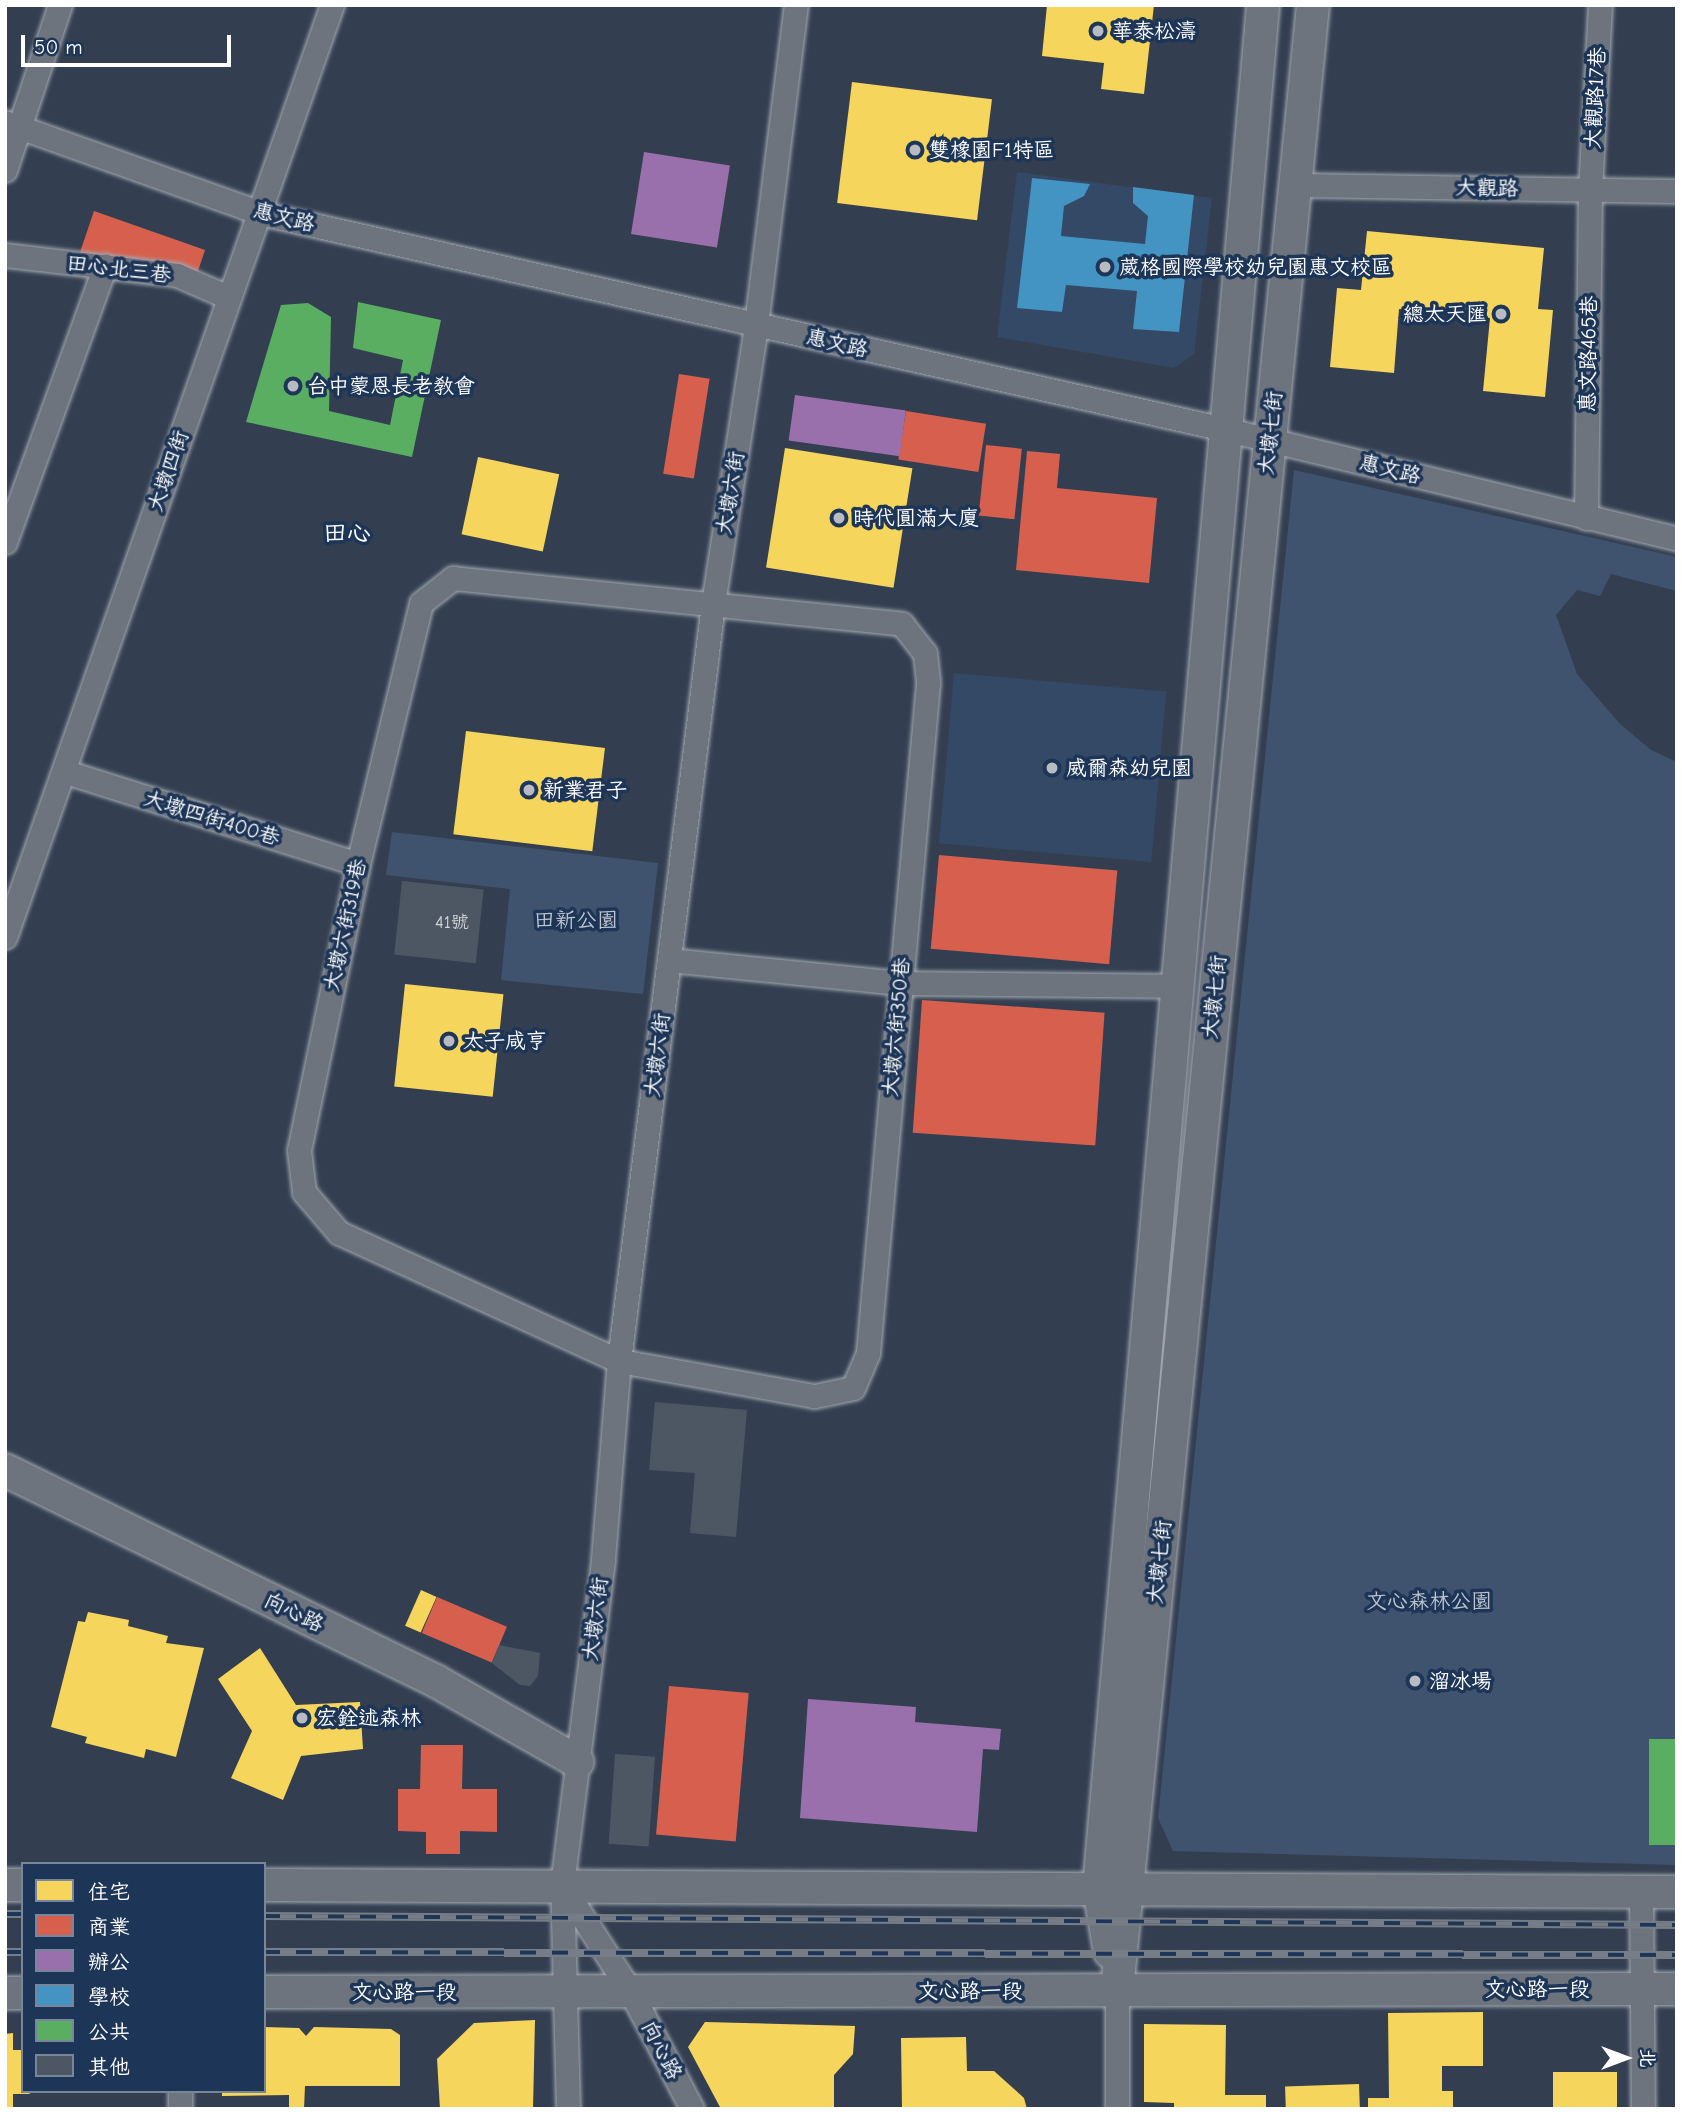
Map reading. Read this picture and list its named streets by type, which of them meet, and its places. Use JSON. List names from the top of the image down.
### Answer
{
  "streets": {
    "street": [
      "大觀路17巷",
      "大觀路",
      "惠文路",
      "田心北三巷",
      "惠文路465巷",
      "大墩七街",
      "大墩四街",
      "大墩六街",
      "大墩四街400巷",
      "大墩六街319巷",
      "大墩六街350巷",
      "向心路",
      "文心路一段"
    ]
  },
  "crossings": [
    ["大觀路17巷", "大觀路"],
    ["大觀路17巷", "惠文路465巷"],
    ["大觀路", "惠文路465巷"],
    ["大觀路", "大墩七街"],
    ["惠文路", "惠文路465巷"],
    ["惠文路", "大墩七街"],
    ["惠文路", "大墩四街"],
    ["惠文路", "大墩六街"],
    ["田心北三巷", "大墩四街"],
    ["大墩七街", "文心路一段"],
    ["大墩四街", "大墩四街400巷"],
    ["大墩六街", "大墩六街319巷"],
    ["大墩六街", "大墩六街350巷"],
    ["大墩六街", "向心路"],
    ["大墩六街", "文心路一段"],
    ["大墩四街400巷", "大墩六街319巷"],
    ["大墩六街319巷", "大墩六街350巷"],
    ["向心路", "文心路一段"]
  ],
  "districts": ["田心"],
  "parks": ["田新公園", "文心森林公園"],
  "places": [
    "華泰松濤",
    "雙橡園F1特區",
    "葳格國際學校幼兒園惠文校區",
    "總太天匯",
    "台中蒙恩長老教會",
    "時代圓滿大廈",
    "威爾森幼兒園",
    "新業君子",
    "太子咸亨",
    "溜冰場",
    "宏銓述森林"
  ],
  "house_numbers": ["41號"],
  "legend": [
    "住宅",
    "商業",
    "辦公",
    "學校",
    "公共",
    "其他"
  ],
  "scale_bar": "50 m",
  "north": "right"
}
